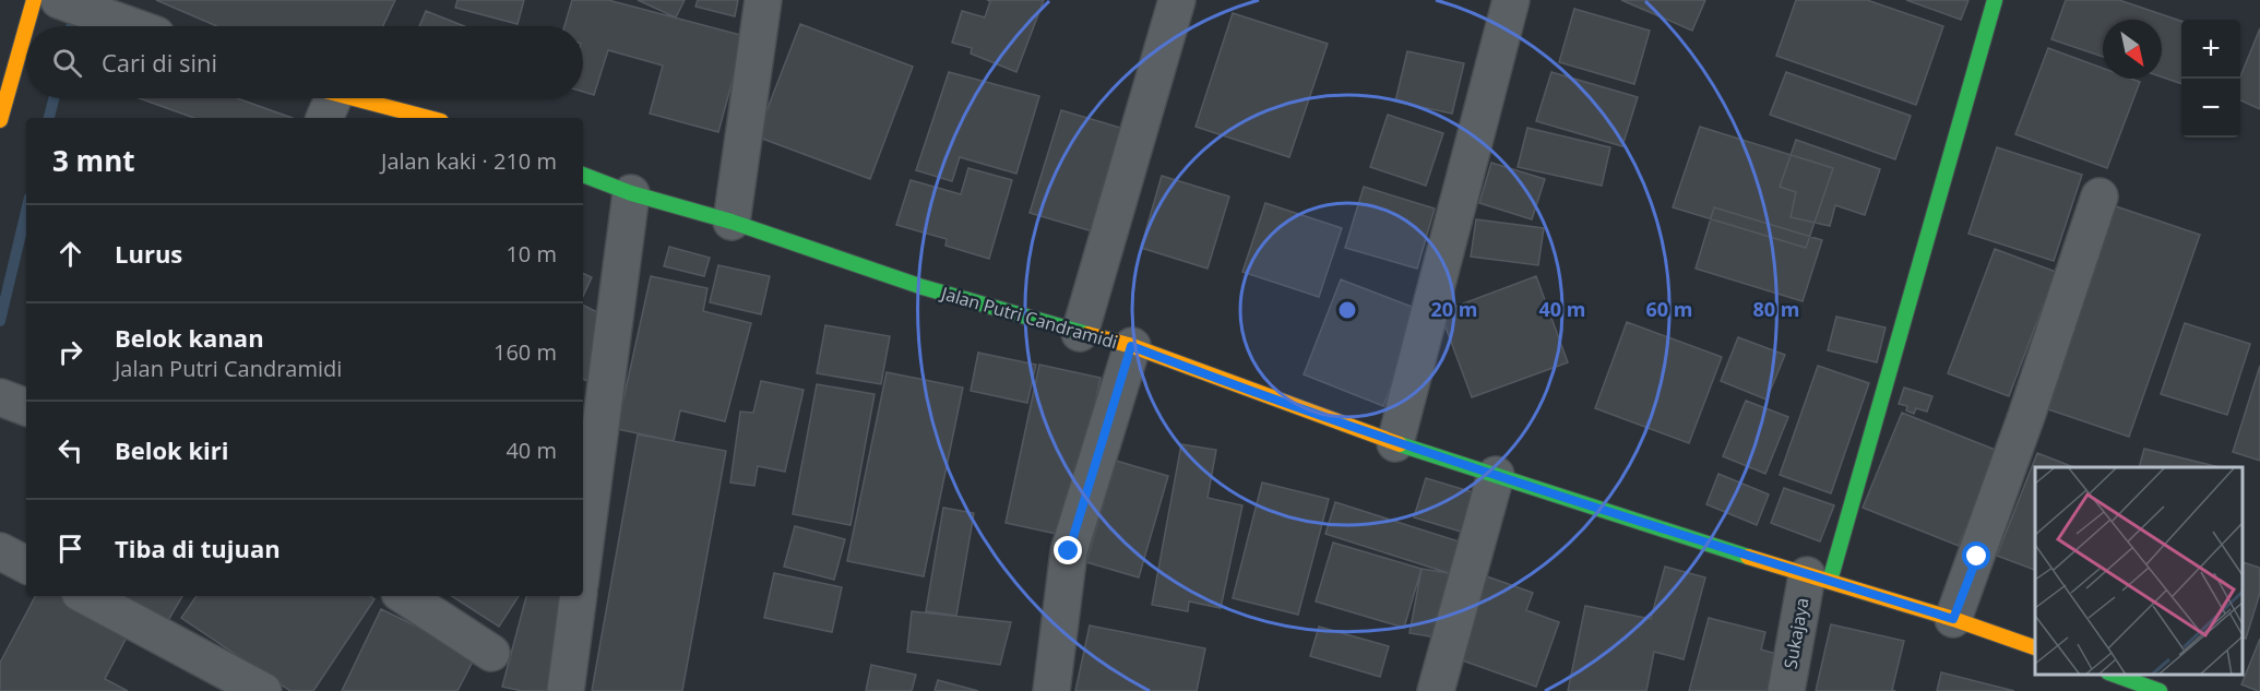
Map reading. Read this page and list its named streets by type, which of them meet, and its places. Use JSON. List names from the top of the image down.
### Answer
{
  "streets": {
    "street": ["Jalan Putri Candramidi", "Sukajaya"]
  },
  "crossings": [
    ["Jalan Putri Candramidi", "Sukajaya"]
  ],
  "north": "bottom right",
  "page": {
    "map_buttons": ["+", "−"],
    "search": "Cari di sini",
    "heading": ["3 mnt", "Jalan kaki · 210 m"],
    "list": [
      ["Lurus", "10 m"],
      ["Belok kanan", "Jalan Putri Candramidi", "160 m"],
      ["Belok kiri", "40 m"],
      "Tiba di tujuan"
    ]
  },
  "rings": [
    "20 m",
    "40 m",
    "60 m",
    "80 m"
  ]
}
